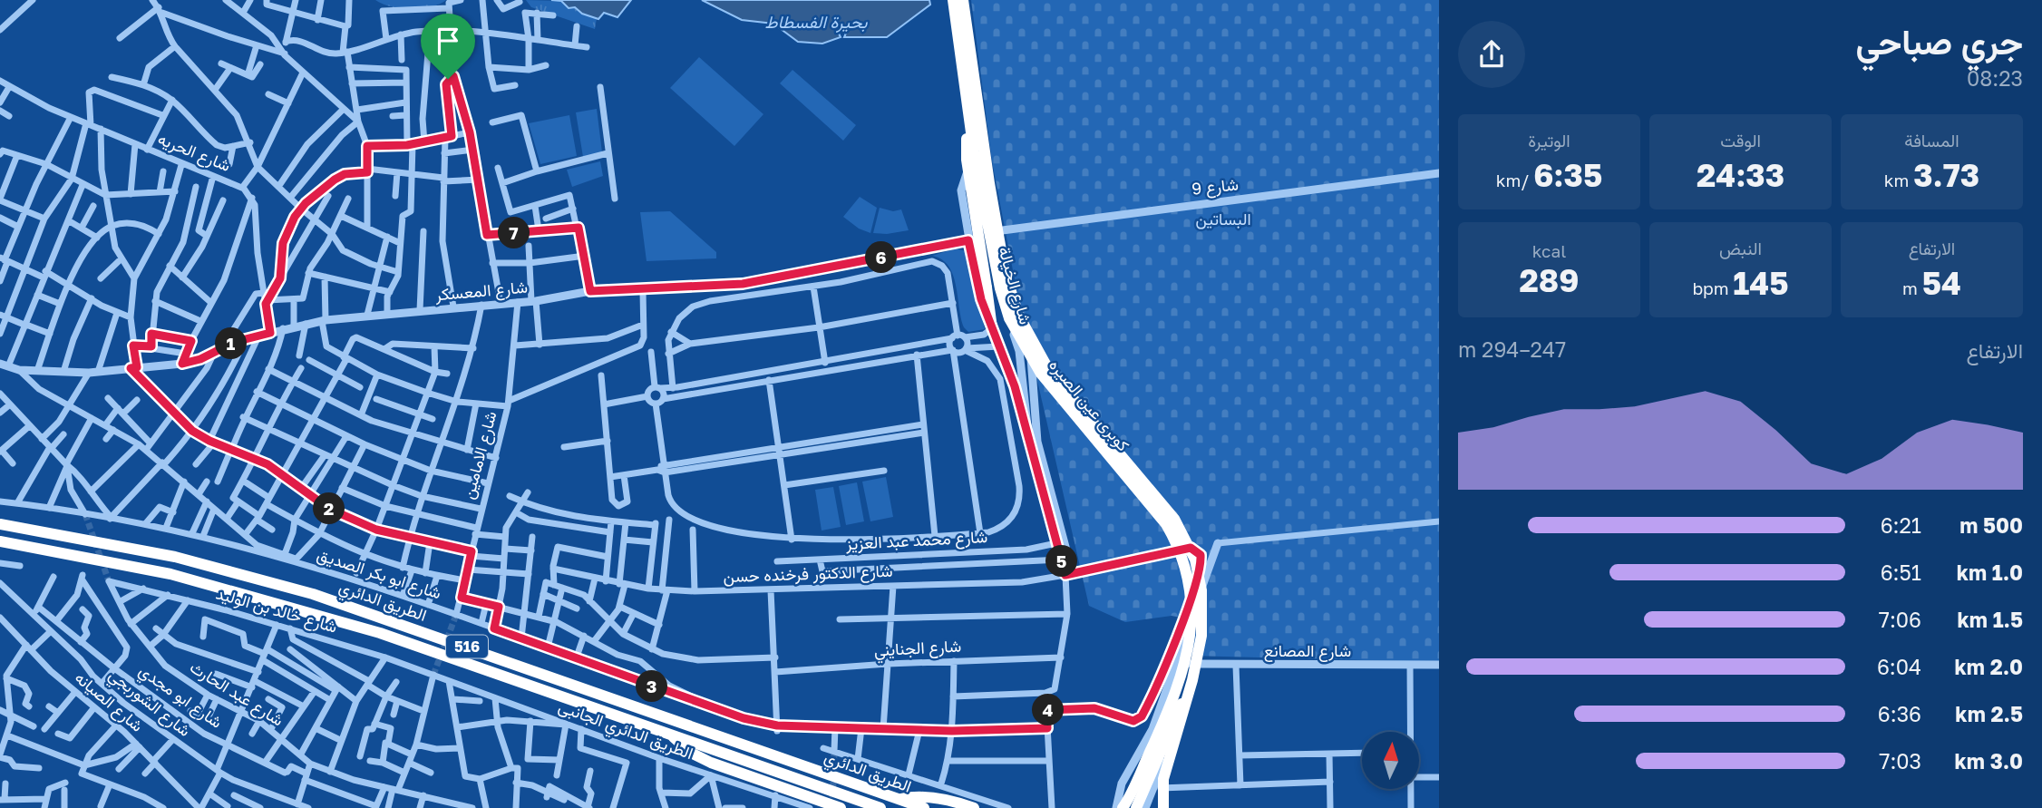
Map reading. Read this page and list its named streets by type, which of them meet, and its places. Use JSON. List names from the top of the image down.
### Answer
{
  "streets": {
    "highway": ["كوبرى عين الصيره", "الطريق الدائري", "516"],
    "street": [
      "شارع الحريه",
      "شارع 9",
      "شارع الخيالة",
      "شارع المعسكر",
      "شارع الامامين",
      "شارع محمد عبد العزيز",
      "شارع ابو بكر الصديق",
      "شارع الدكتور فرخنده حسن",
      "شارع خالد بن الوليد",
      "شارع الجنايني",
      "شارع المصانع",
      "شارع عبد الحارث",
      "شارع ابو مجدي",
      "شارع الصيانه",
      "شارع الشوربجي",
      "الطريق الدائري الجانبى"
    ]
  },
  "crossings": [
    ["شارع 9", "شارع الخيالة"],
    ["شارع الخيالة", "كوبرى عين الصيره"],
    ["شارع الخيالة", "شارع محمد عبد العزيز"],
    ["شارع الخيالة", "شارع الدكتور فرخنده حسن"],
    ["شارع المعسكر", "شارع الامامين"],
    ["شارع الامامين", "شارع ابو بكر الصديق"],
    ["شارع خالد بن الوليد", "شارع عبد الحارث"],
    ["شارع خالد بن الوليد", "الطريق الدائري الجانبى"]
  ],
  "water": ["بحيرة الفسطاط"],
  "parks": ["البساتين"],
  "north": "top",
  "page": {
    "heading": ["جري صباحي", "08:23"],
    "stats": [
      ["المسافة", "3.73 km"],
      ["الوقت", "24:33"],
      ["الوتيرة", "6:35 /km"],
      ["الارتفاع", "54 m"],
      ["النبض", "145 bpm"],
      ["kcal", "289"]
    ],
    "pins": [
      "7",
      "6",
      "1",
      "2",
      "5",
      "3",
      "4"
    ],
    "chart": ["الارتفاع", "247–294 m"],
    "list": [
      {
        "name": "500 m",
        "note": "6:21"
      },
      {
        "name": "1.0 km",
        "note": "6:51"
      },
      {
        "name": "1.5 km",
        "note": "7:06"
      },
      {
        "name": "2.0 km",
        "note": "6:04"
      },
      {
        "name": "2.5 km",
        "note": "6:36"
      },
      {
        "name": "3.0 km",
        "note": "7:03"
      }
    ]
  }
}
